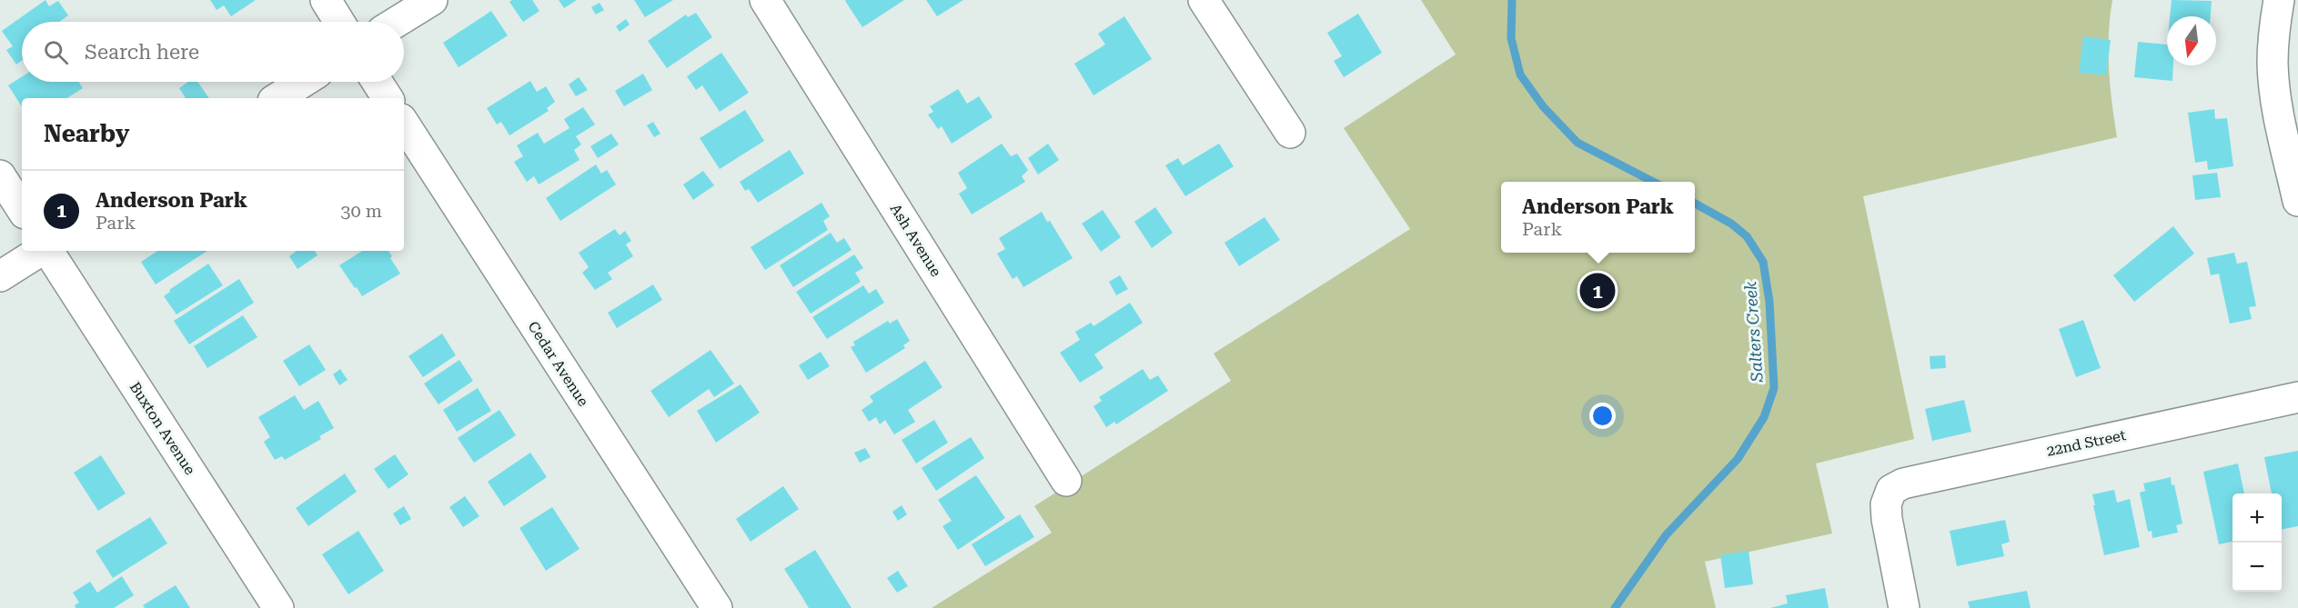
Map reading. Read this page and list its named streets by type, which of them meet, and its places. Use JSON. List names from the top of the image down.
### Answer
{
  "streets": {
    "street": [
      "Ash Avenue",
      "Cedar Avenue",
      "Buxton Avenue",
      "22nd Street"
    ]
  },
  "water": ["Salters Creek"],
  "north": "bottom",
  "page": {
    "search": "Search here",
    "heading": "Nearby",
    "list": [
      {
        "mark": "1",
        "name": "Anderson Park",
        "note": "Park",
        "value": "30 m"
      }
    ],
    "popup": ["Anderson Park", "Park"],
    "pins": "1",
    "map_buttons": ["+", "−"]
  }
}
